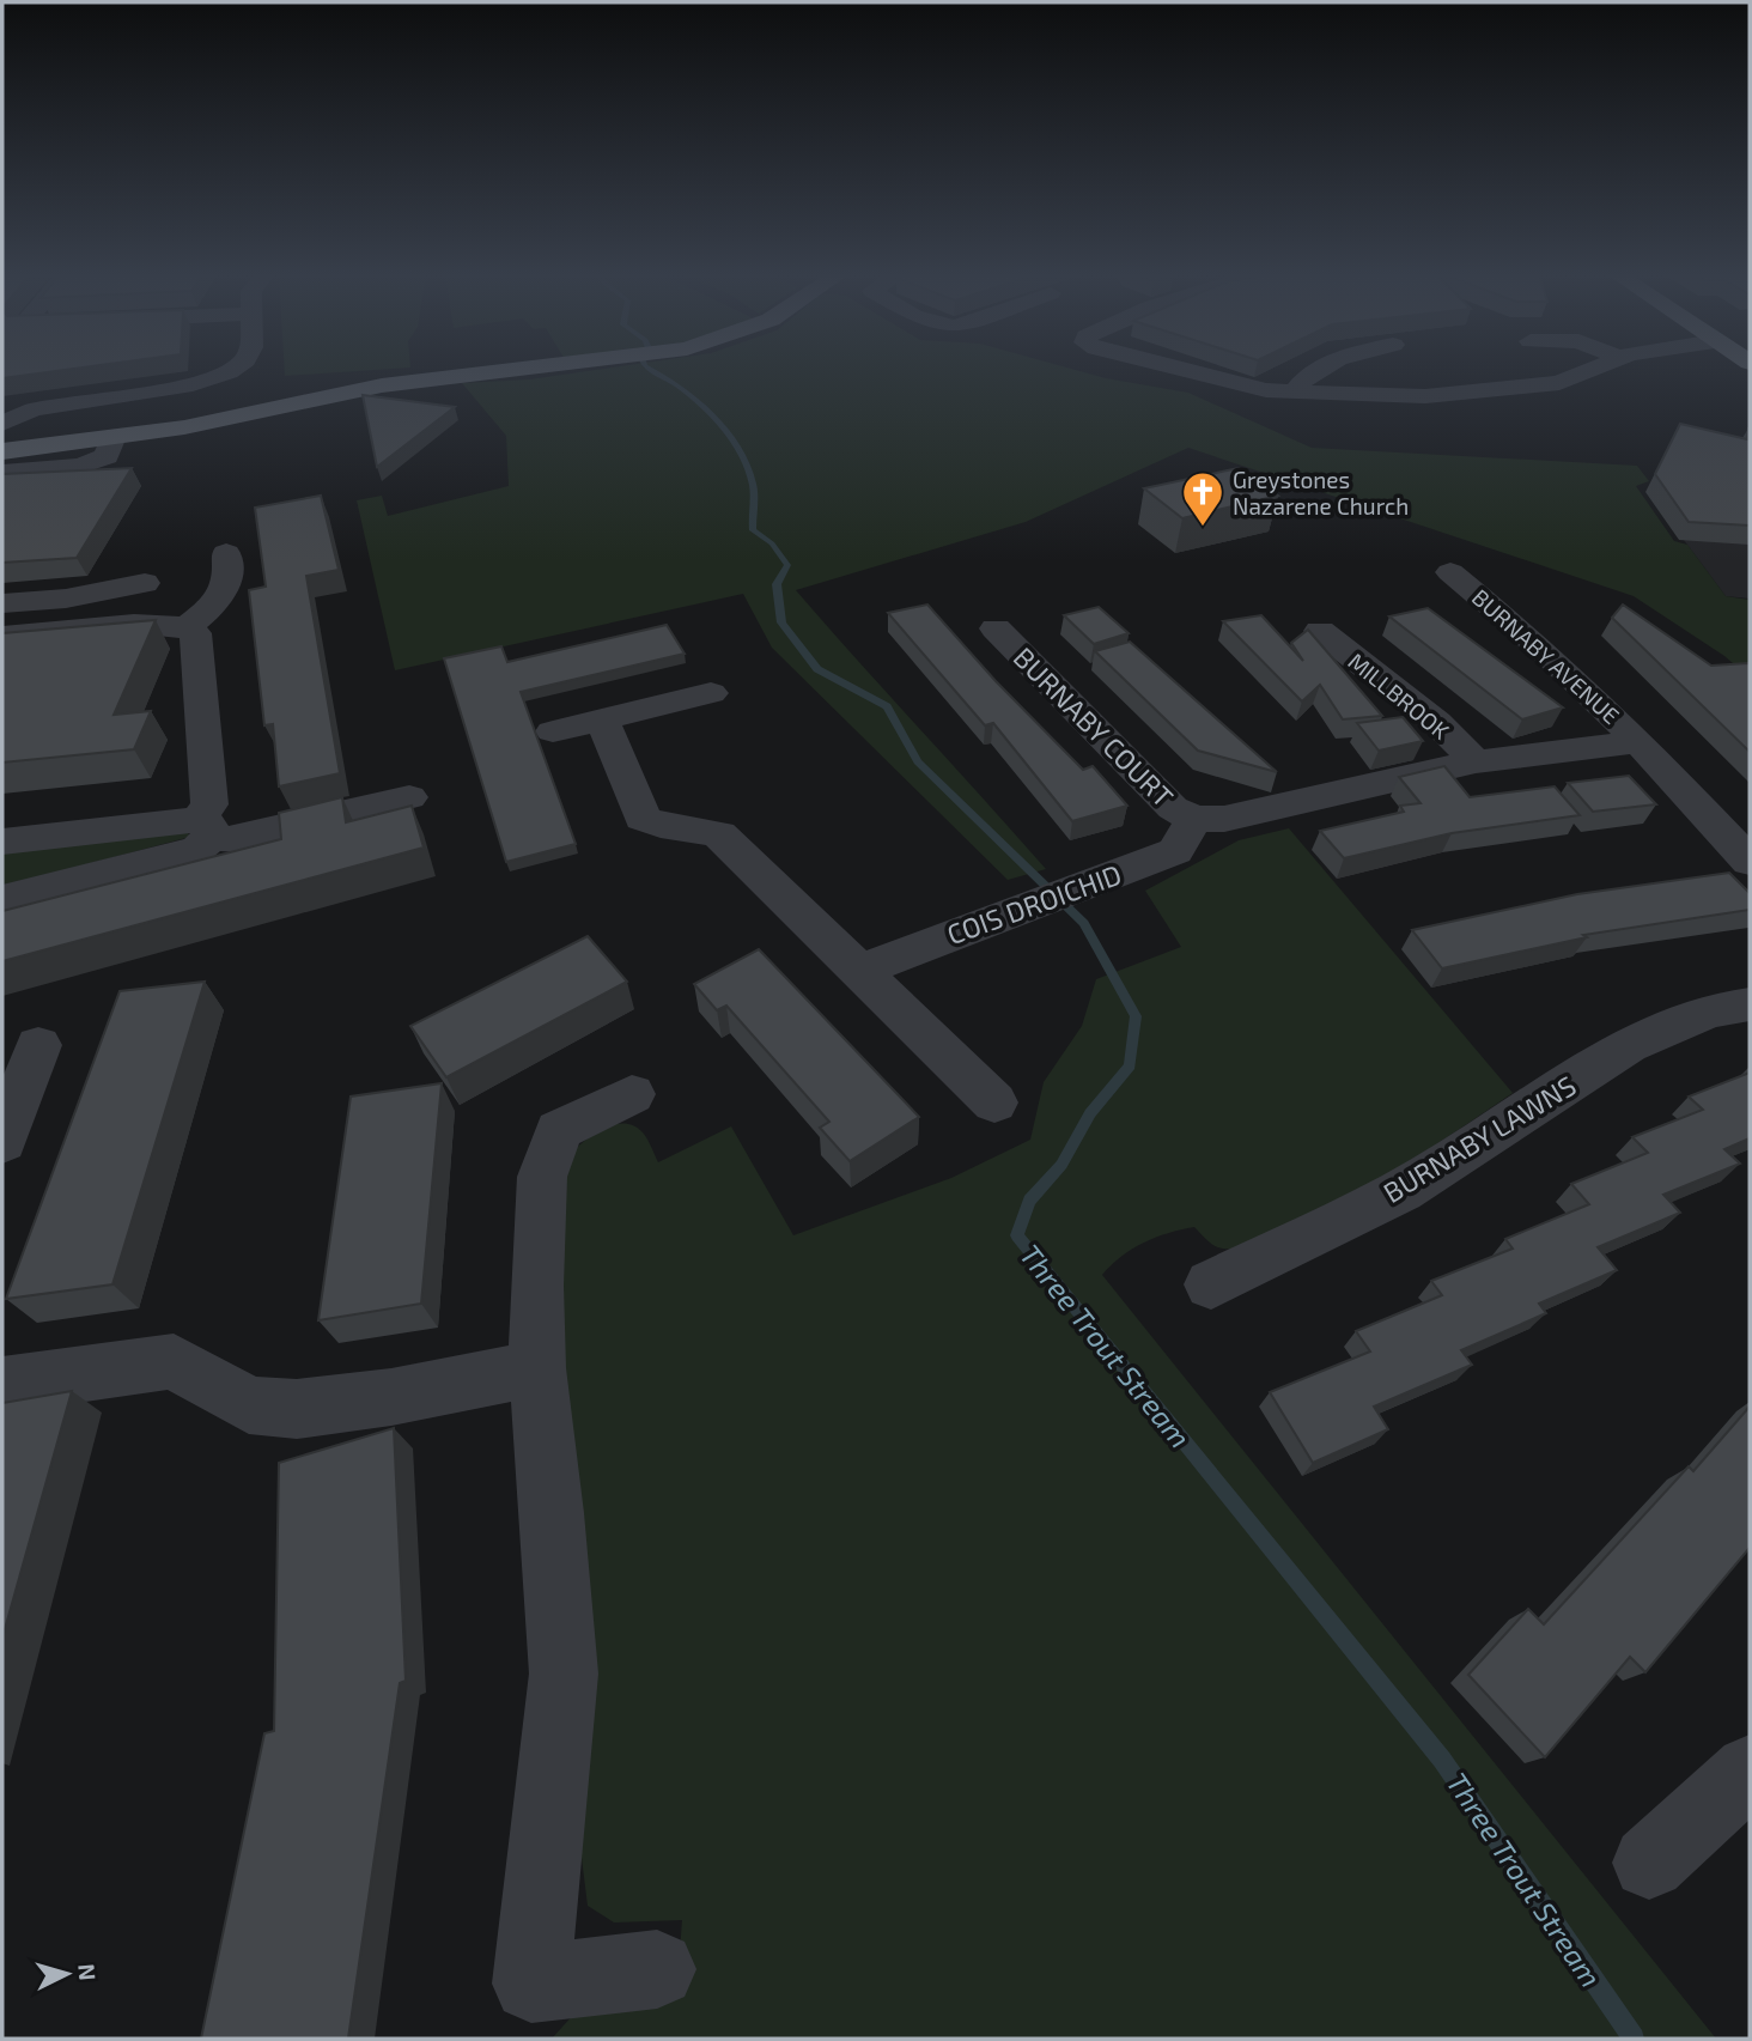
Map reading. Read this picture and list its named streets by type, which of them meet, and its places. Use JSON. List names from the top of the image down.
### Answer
{
  "streets": {
    "street": [
      "BURNABY AVENUE",
      "MILLBROOK",
      "BURNABY COURT",
      "COIS DROICHID",
      "BURNABY LAWNS"
    ]
  },
  "crossings": [
    ["BURNABY AVENUE", "BURNABY COURT"],
    ["MILLBROOK", "BURNABY COURT"],
    ["BURNABY COURT", "COIS DROICHID"]
  ],
  "water": ["Three Trout Stream"],
  "places": {
    "church": ["Greystones Nazarene Church"]
  },
  "north": "right"
}
